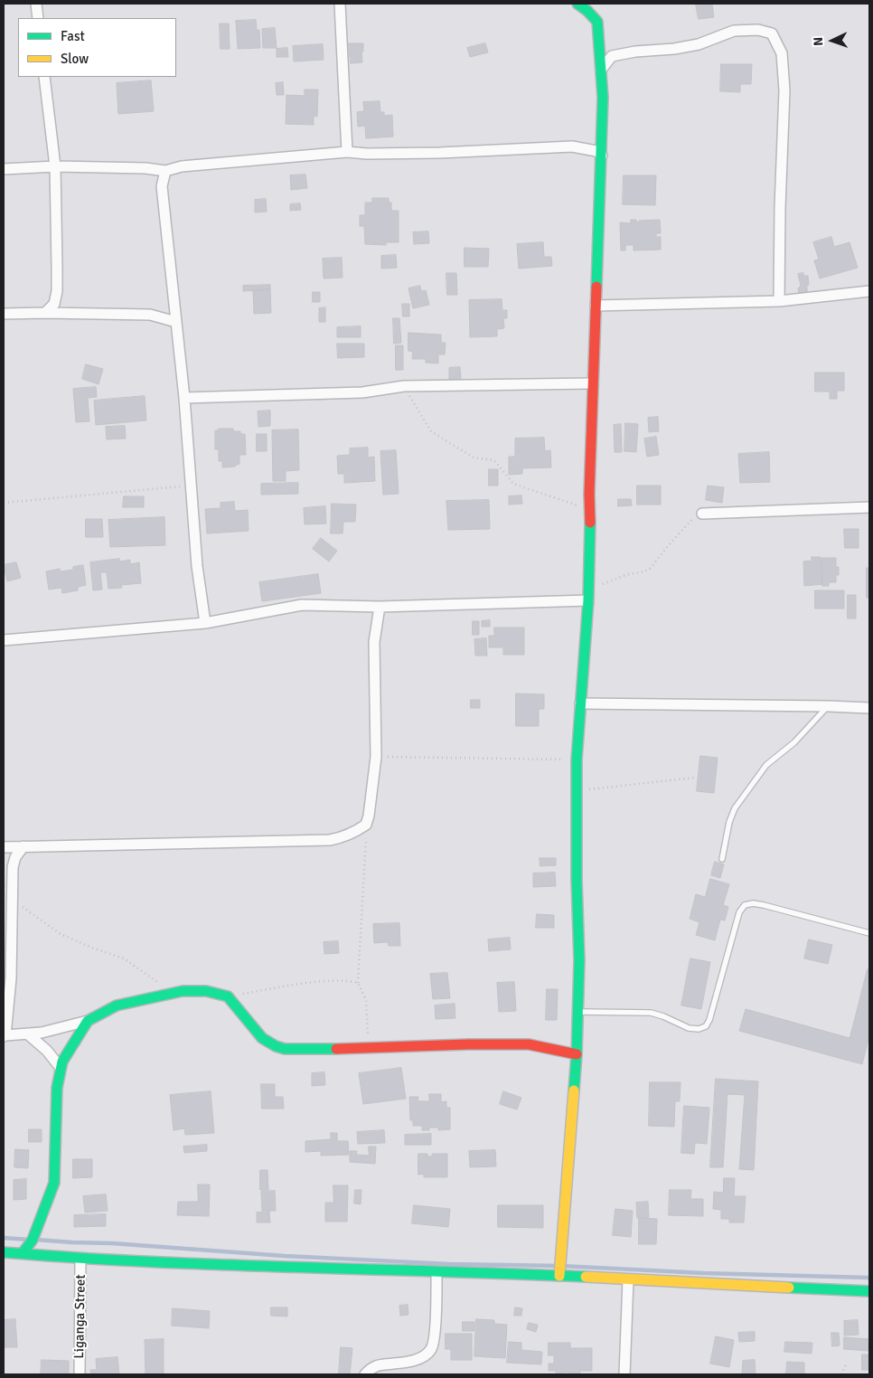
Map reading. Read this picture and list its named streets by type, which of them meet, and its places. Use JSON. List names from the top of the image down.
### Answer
{
  "streets": {
    "street": ["Liganga Street"]
  },
  "legend": ["Fast", "Slow"],
  "north": "left"
}
